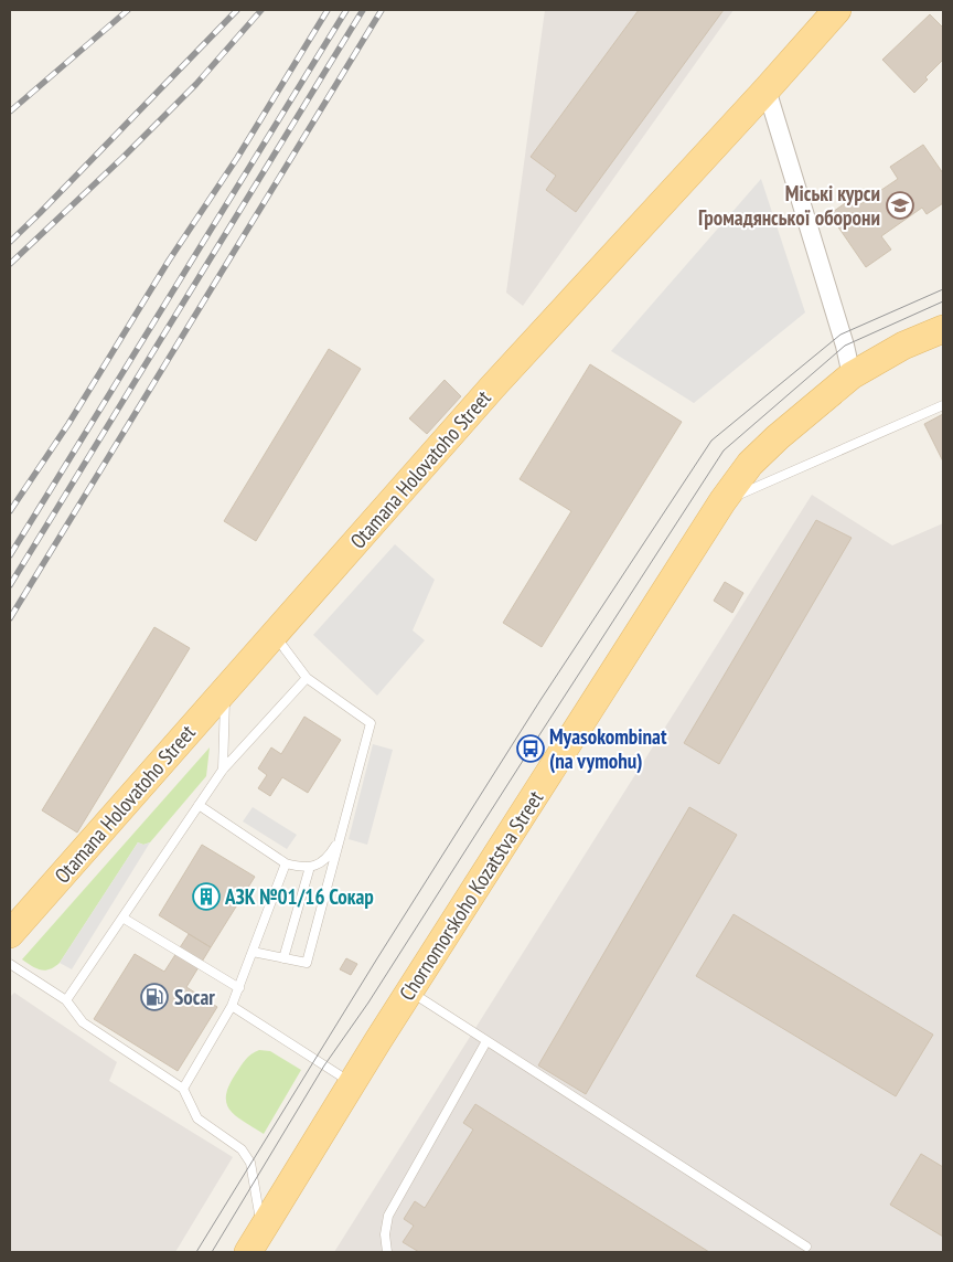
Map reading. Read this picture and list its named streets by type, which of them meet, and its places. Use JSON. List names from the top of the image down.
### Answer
{
  "streets": {
    "main road": ["Otamana Holovatoho Street", "Chornomorskoho Kozatstva Street"]
  },
  "places": {
    "school or university": ["Міські курси Громадянської оборони"],
    "bus stop": ["Myasokombinat (na vymohu)"],
    "building": ["АЗК №01/16 Сокар"],
    "fuel station": ["Socar"]
  }
}
